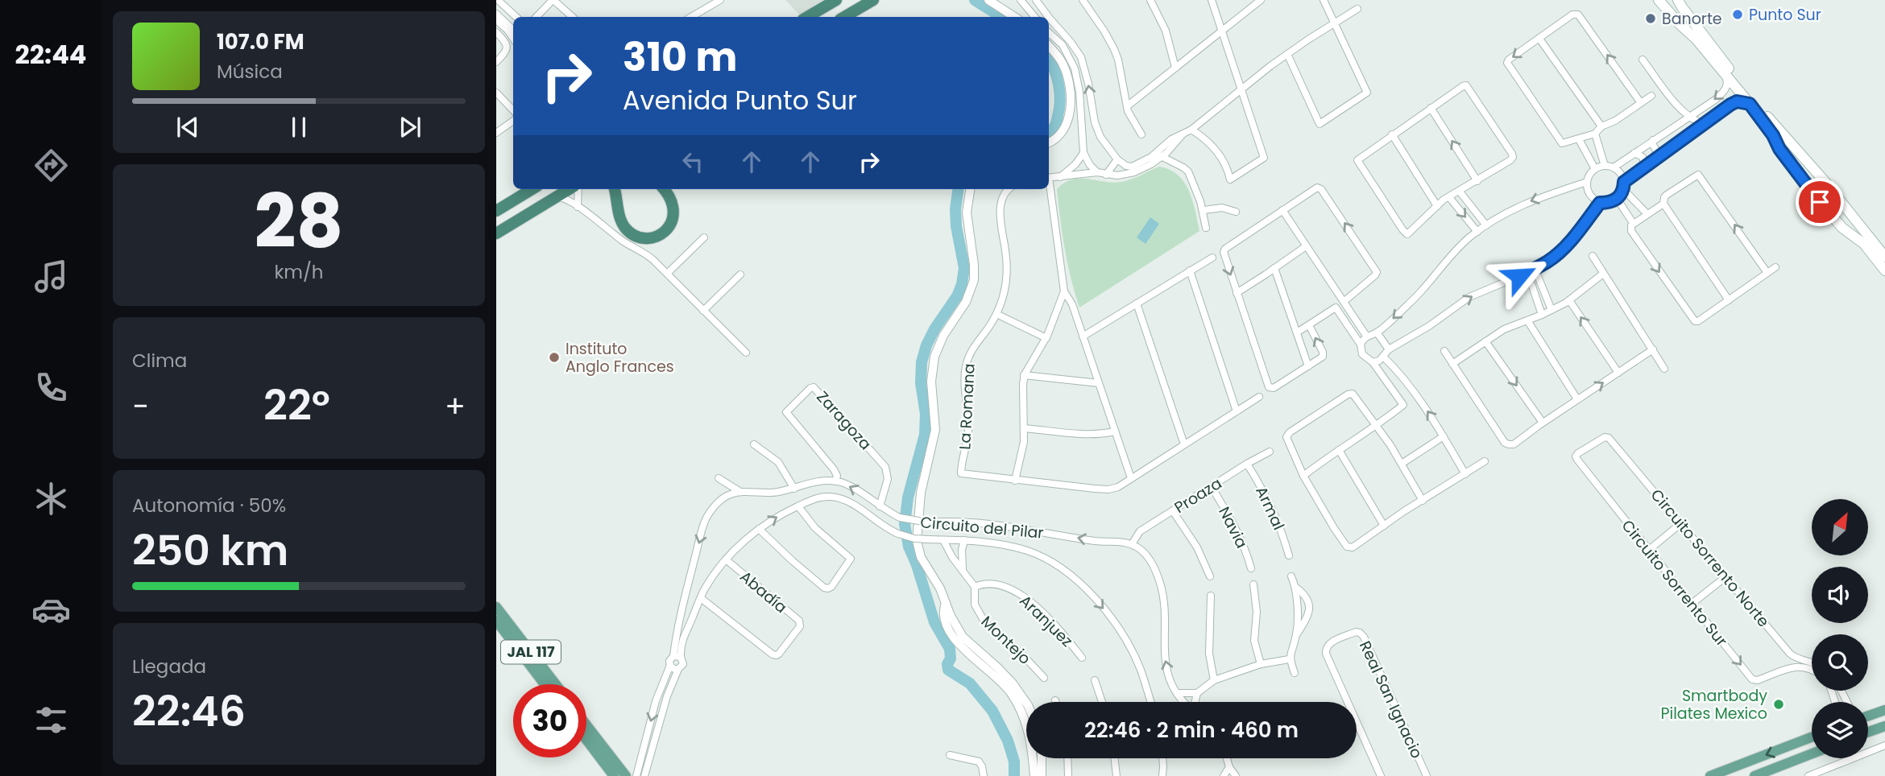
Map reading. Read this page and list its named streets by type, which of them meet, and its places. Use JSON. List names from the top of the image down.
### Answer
{
  "streets": {
    "main road": ["JAL 117"],
    "street": [
      "La Romana",
      "Zaragoza",
      "Proaza",
      "Armal",
      "Circuito del Pilar",
      "Navia",
      "Circuito Sorrento Norte",
      "Circuito Sorrento Sur",
      "Abadía",
      "Aranjuez",
      "Montejo",
      "Real San Ignacio"
    ]
  },
  "crossings": [
    ["Zaragoza", "Circuito del Pilar"],
    ["Proaza", "Armal"],
    ["Proaza", "Circuito del Pilar"],
    ["Proaza", "Navia"],
    ["Circuito del Pilar", "Abadía"],
    ["Circuito del Pilar", "Montejo"],
    ["Circuito Sorrento Norte", "Circuito Sorrento Sur"],
    ["Aranjuez", "Montejo"]
  ],
  "one_way": ["Circuito Sorrento Sur"],
  "places": [
    "Punto Sur",
    "Banorte",
    "Instituto Anglo Frances",
    "Smartbody Pilates Mexico"
  ],
  "north": "top right",
  "page": {
    "tabs": "22:44",
    "turn": ["310 m", "Avenida Punto Sur"],
    "song": ["107.0 FM", "Música"],
    "tile": [
      ["28", "km/h"],
      "Clima",
      ["Autonomía · 50%", "250 km"],
      ["Llegada", "22:46"]
    ],
    "heat": ["−", "22°", "+"],
    "limit": "30",
    "trip": "22:46 · 2 min · 460 m"
  }
}
